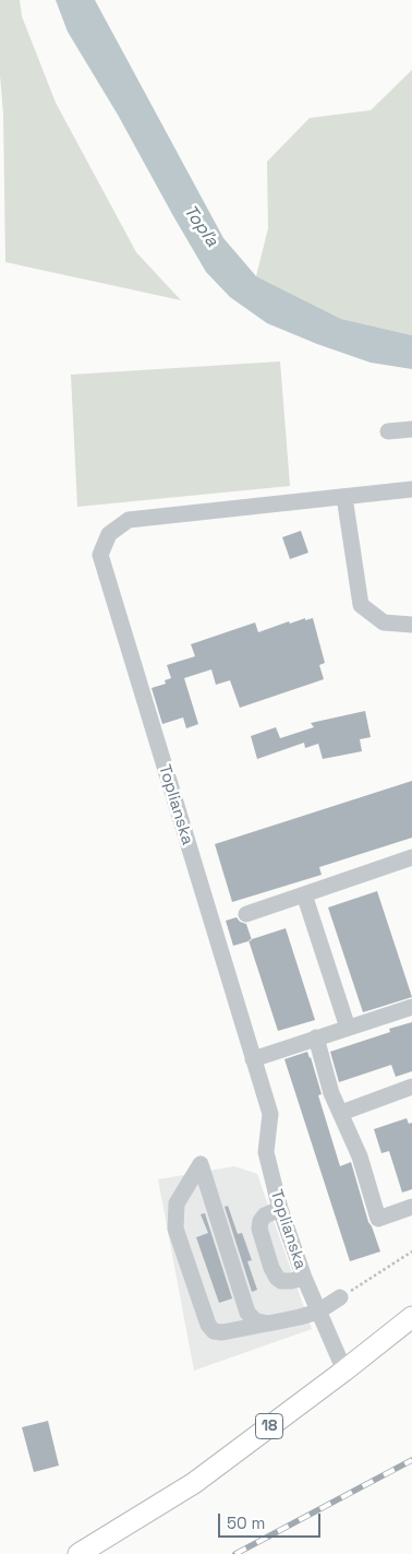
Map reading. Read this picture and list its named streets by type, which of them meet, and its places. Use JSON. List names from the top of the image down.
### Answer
{
  "streets": {
    "main road": ["18"],
    "street": ["Toplianska"]
  },
  "crossings": [
    ["Toplianska", "18"]
  ],
  "water": ["Topľa"],
  "scale_bar": "50 m"
}
